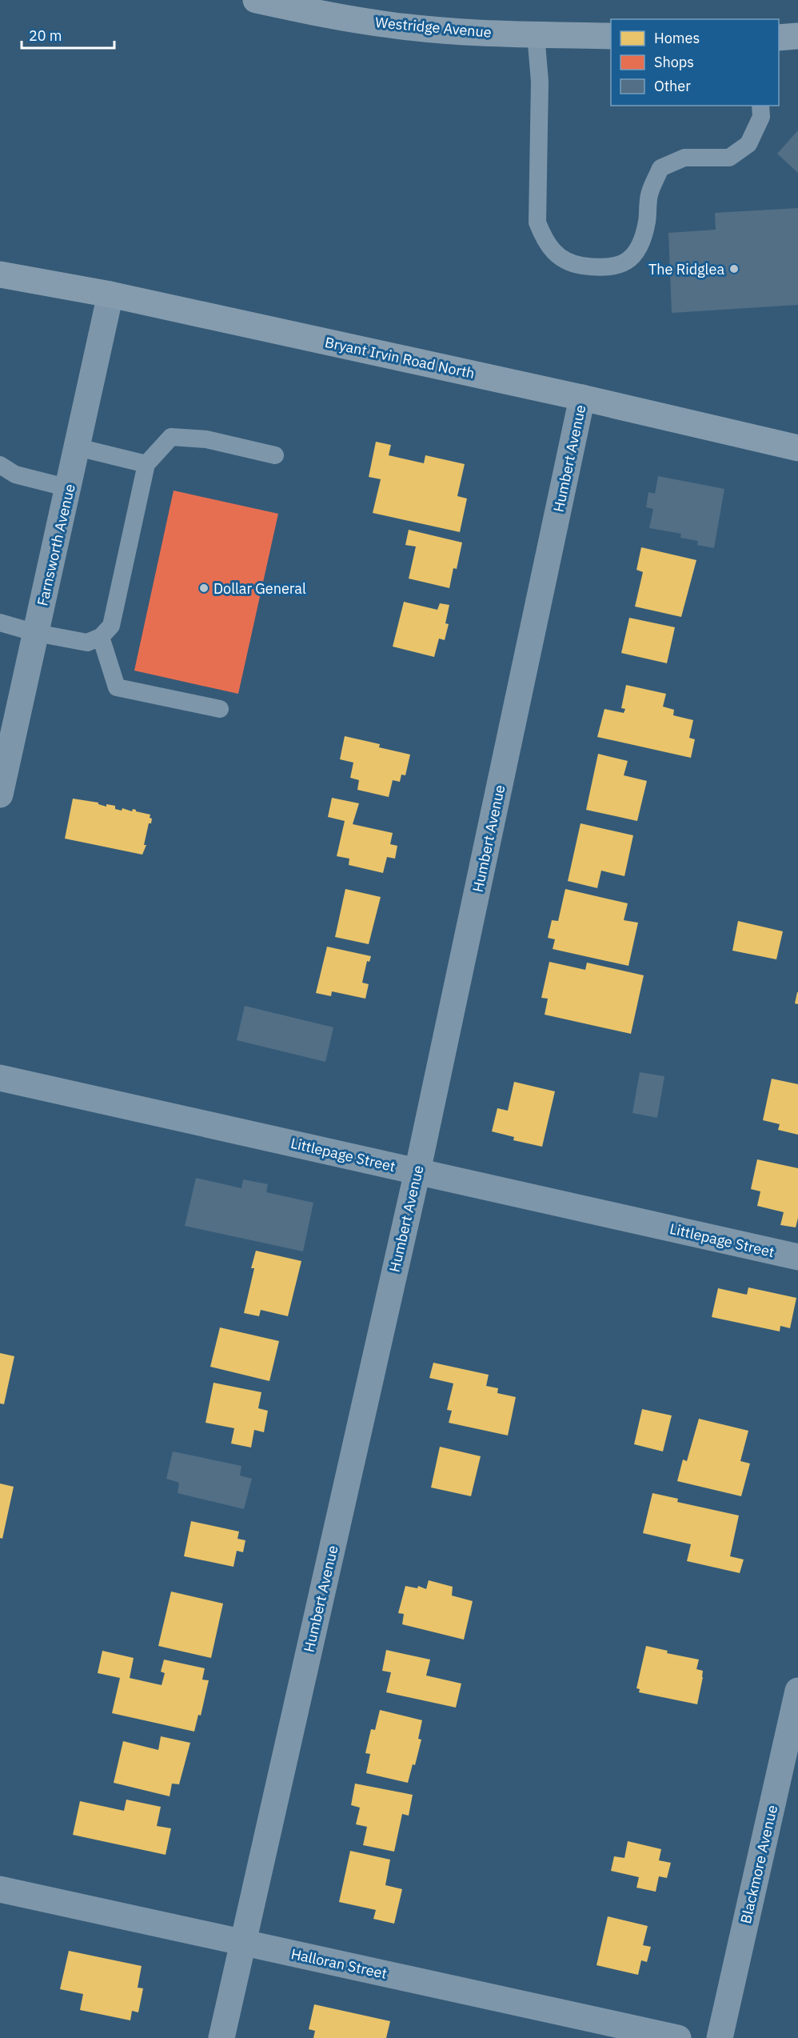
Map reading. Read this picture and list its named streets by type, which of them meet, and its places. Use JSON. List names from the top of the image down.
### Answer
{
  "streets": {
    "main road": ["Westridge Avenue", "Bryant Irvin Road North"],
    "street": [
      "Humbert Avenue",
      "Farnsworth Avenue",
      "Littlepage Street",
      "Blackmore Avenue",
      "Halloran Street"
    ]
  },
  "crossings": [
    ["Bryant Irvin Road North", "Humbert Avenue"],
    ["Bryant Irvin Road North", "Farnsworth Avenue"],
    ["Humbert Avenue", "Littlepage Street"],
    ["Humbert Avenue", "Halloran Street"]
  ],
  "places": ["The Ridglea", "Dollar General"],
  "legend": ["Homes", "Shops", "Other"],
  "scale_bar": "20 m"
}
